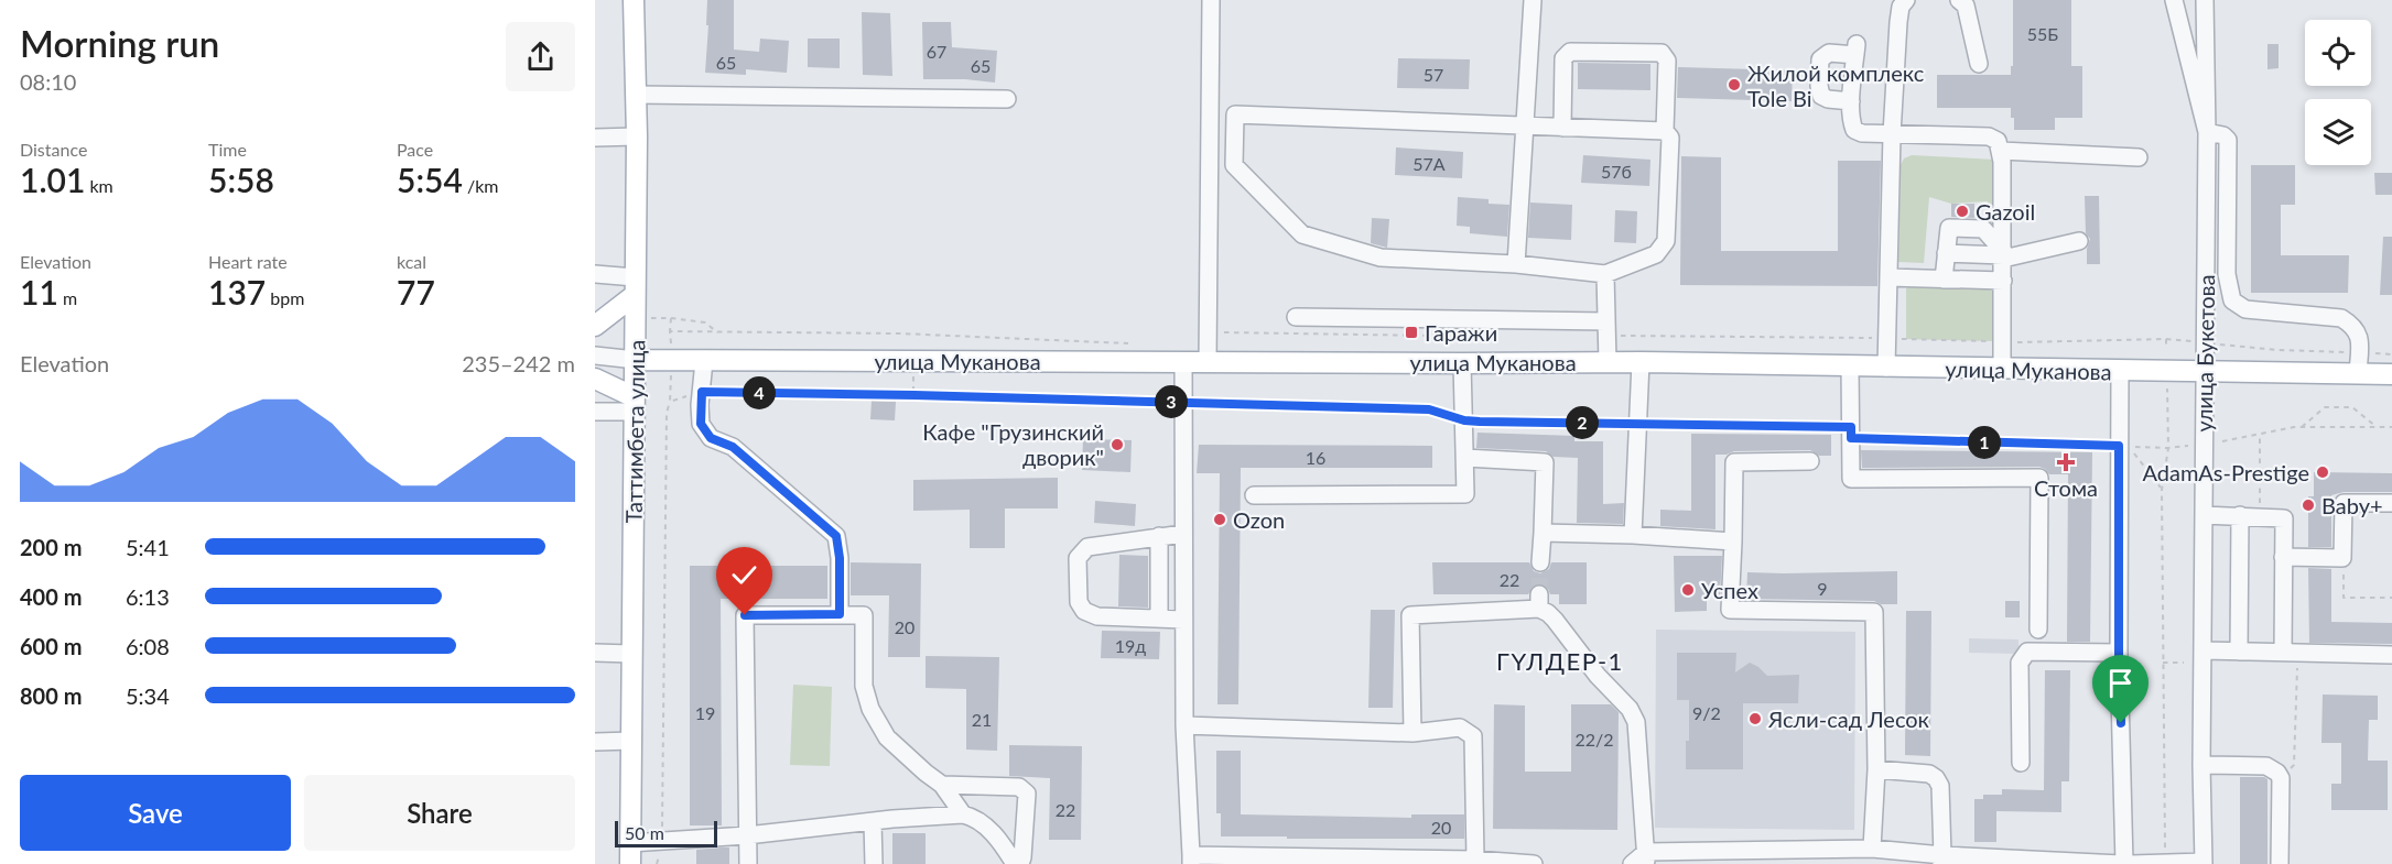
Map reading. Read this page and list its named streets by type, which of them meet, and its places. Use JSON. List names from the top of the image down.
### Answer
{
  "streets": {
    "main road": ["улица Муканова", "Таттимбета улица"],
    "street": ["улица Букетова"]
  },
  "crossings": [
    ["улица Букетова", "улица Муканова"],
    ["улица Муканова", "Таттимбета улица"]
  ],
  "districts": ["ГҮЛДЕР-1"],
  "places": {
    "other": [
      "Жилой комплекс Tole Bi",
      "Gazoil",
      "Кафе \"Грузинский дворик\"",
      "AdamAs-Prestige",
      "Baby+",
      "Ozon",
      "Успех",
      "Ясли-сад Лесок"
    ],
    "transit": ["Гаражи"],
    "health": ["Стома"]
  },
  "house_numbers": [
    "55Б",
    "67",
    "65",
    "65",
    "57",
    "57A",
    "57б",
    "16",
    "22",
    "9",
    "20",
    "19д",
    "19",
    "9/2",
    "21",
    "22/2",
    "22",
    "20"
  ],
  "scale_bar": "50 m",
  "page": {
    "heading": ["Morning run", "08:10"],
    "stats": [
      ["Distance", "1.01 km"],
      ["Time", "5:58"],
      ["Pace", "5:54 /km"],
      ["Elevation", "11 m"],
      ["Heart rate", "137 bpm"],
      ["kcal", "77"]
    ],
    "chart": ["Elevation", "235–242 m"],
    "pins": [
      "4",
      "3",
      "2",
      "1"
    ],
    "list": [
      {
        "name": "200 m",
        "note": "5:41"
      },
      {
        "name": "400 m",
        "note": "6:13"
      },
      {
        "name": "600 m",
        "note": "6:08"
      },
      {
        "name": "800 m",
        "note": "5:34"
      }
    ],
    "buttons": ["Save", "Share"],
    "scale": "50 m"
  }
}
